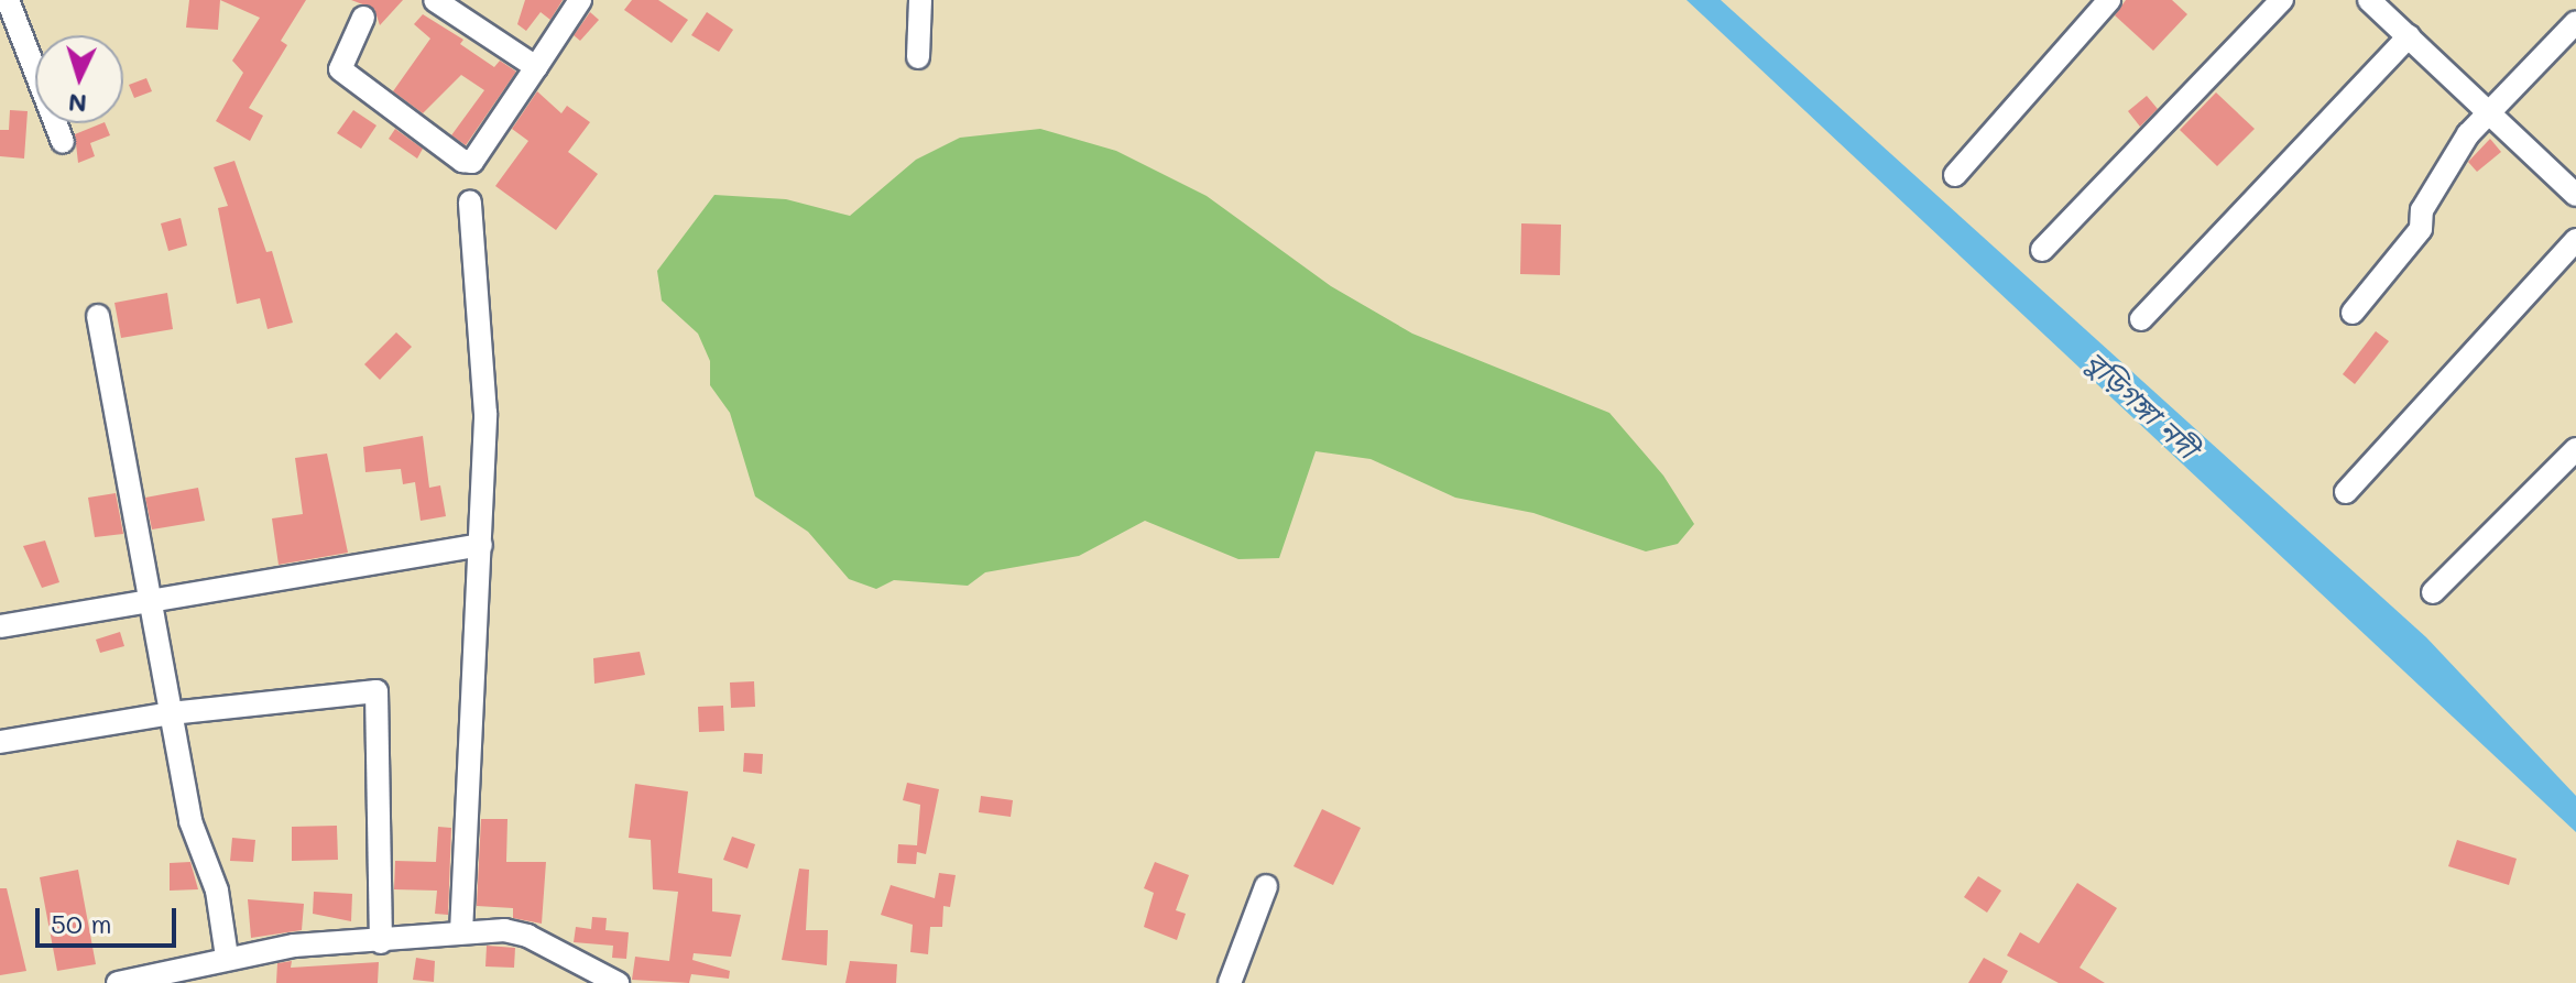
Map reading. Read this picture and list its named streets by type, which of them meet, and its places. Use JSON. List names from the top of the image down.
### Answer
{
  "water": ["বুড়িগঙ্গা নদী"],
  "scale_bar": "50 m",
  "north": "bottom"
}
